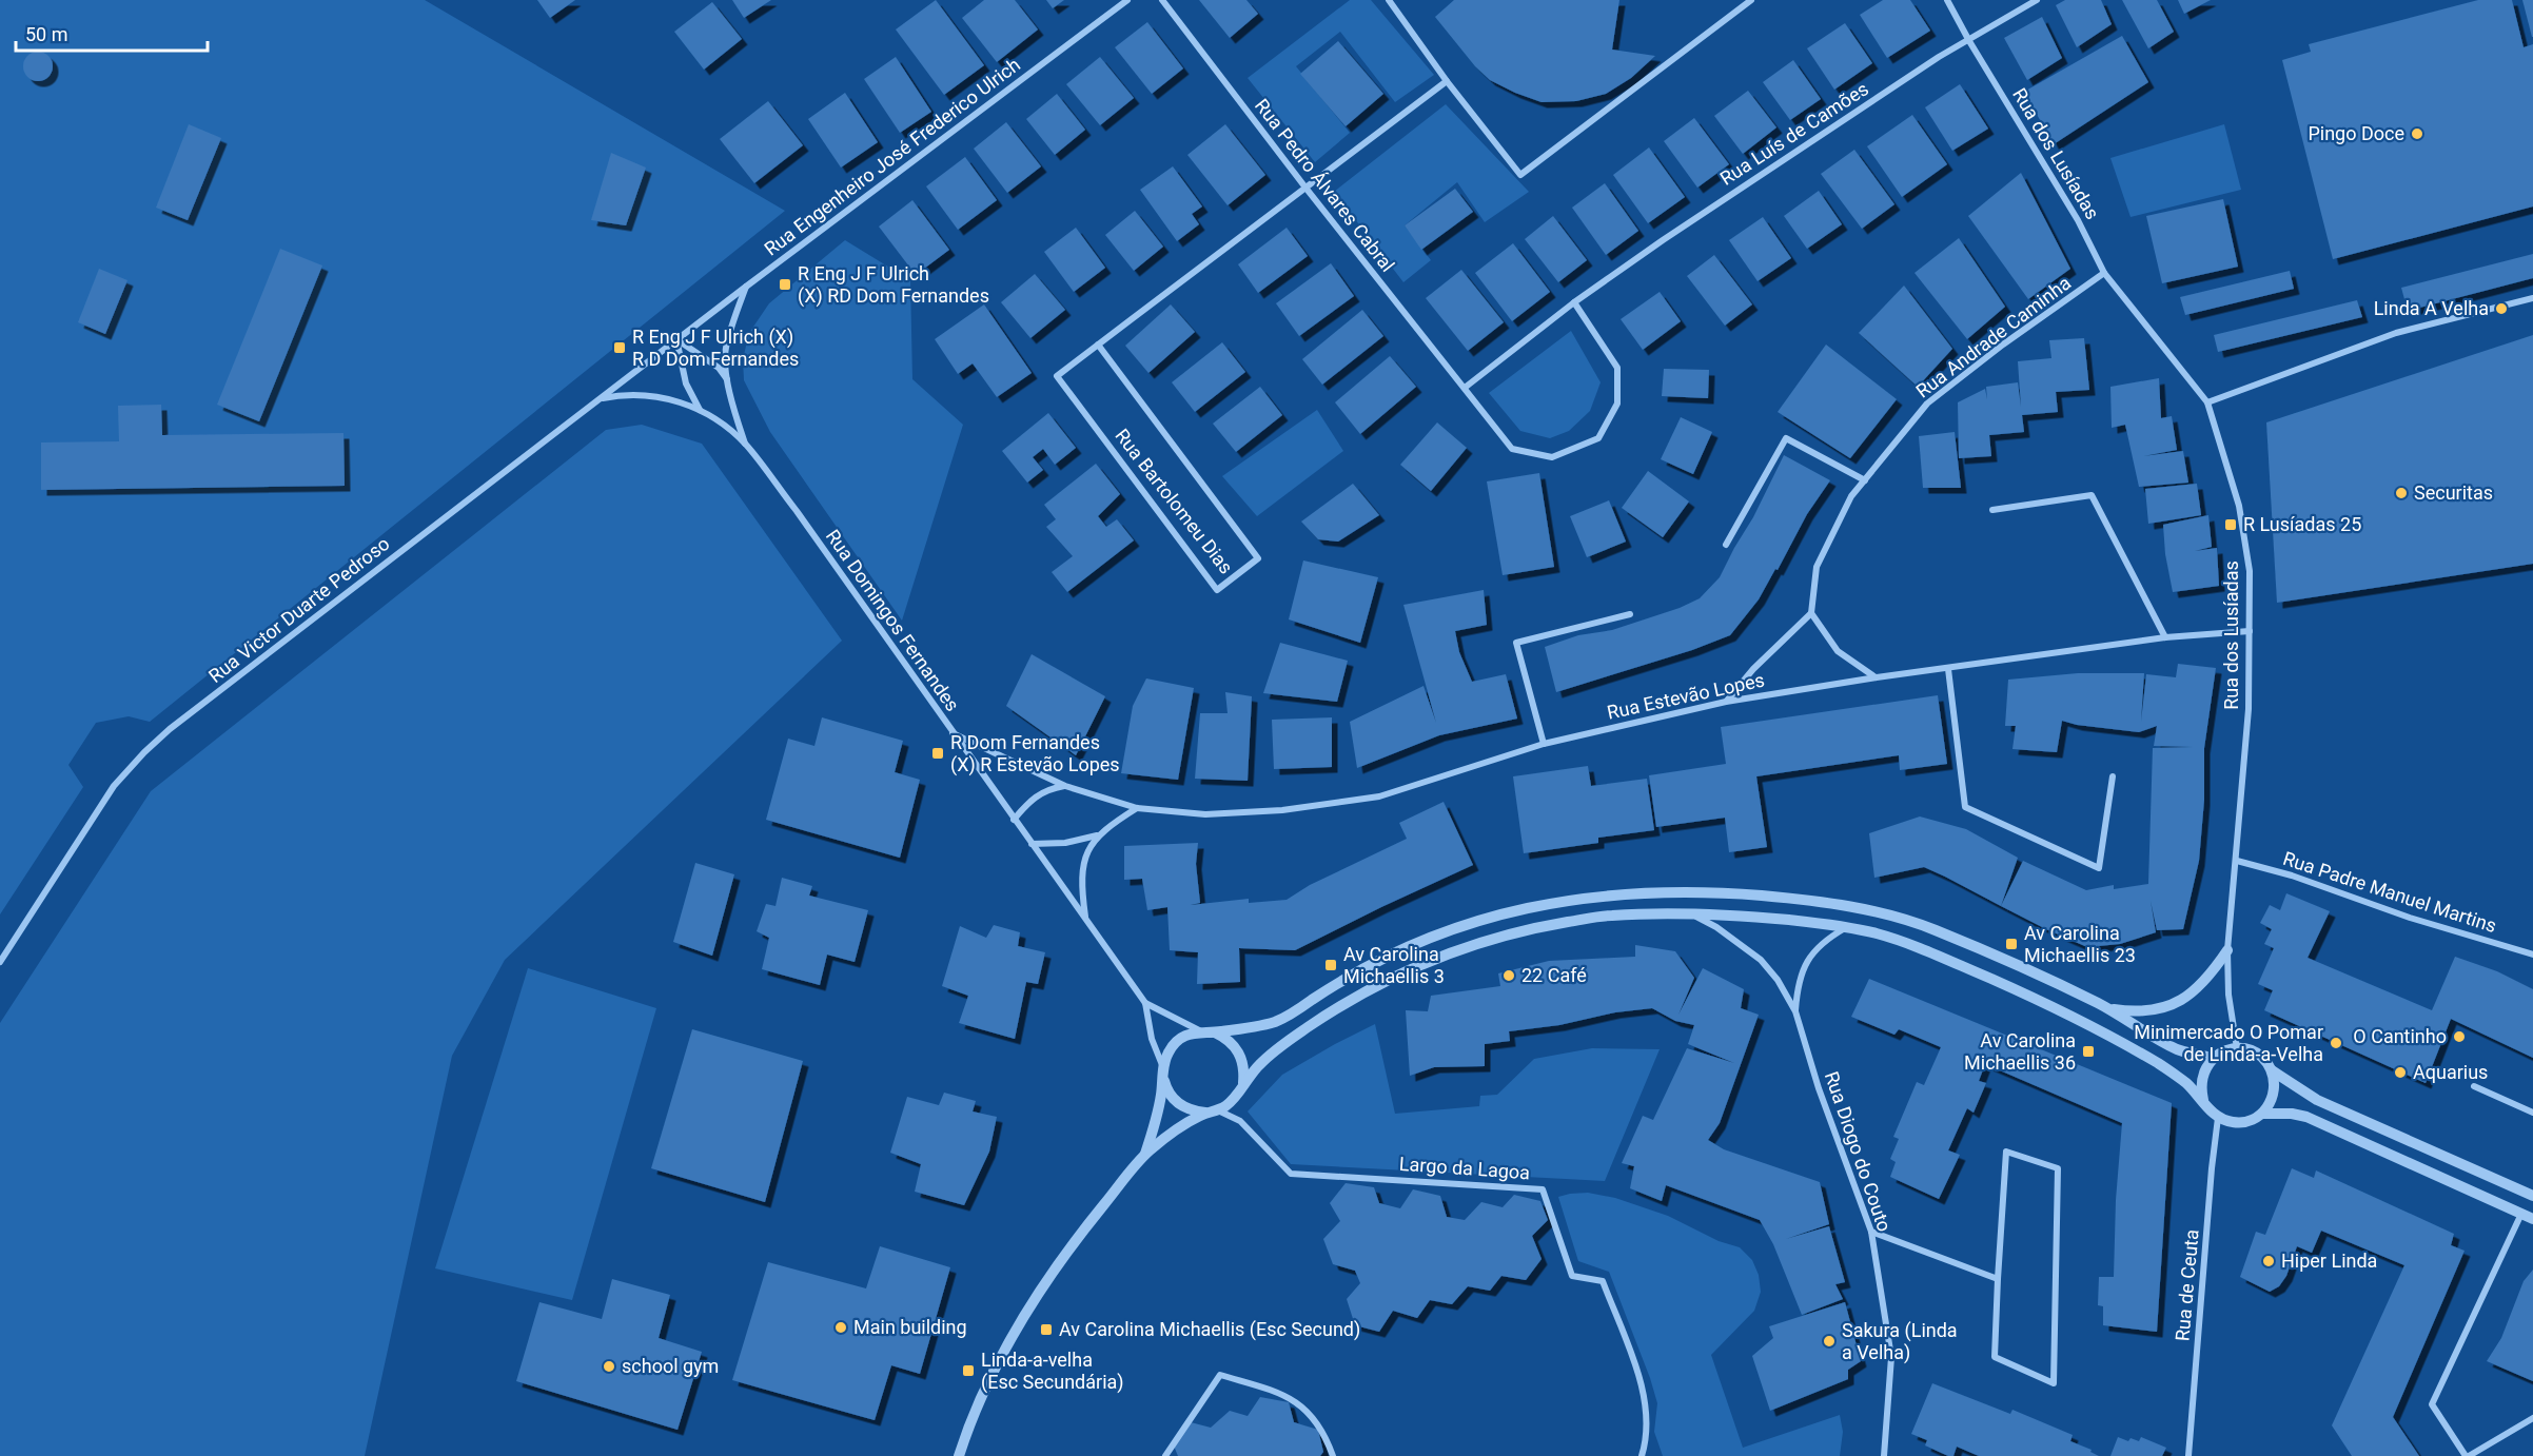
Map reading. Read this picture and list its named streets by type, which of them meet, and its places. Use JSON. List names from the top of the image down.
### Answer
{
  "streets": {
    "street": [
      "Rua Luís de Camões",
      "Rua dos Lusíadas",
      "Rua Engenheiro José Frederico Ulrich",
      "Rua Pedro Álvares Cabral",
      "Rua Andrade Caminha",
      "Rua Bartolomeu Dias",
      "Rua Victor Duarte Pedroso",
      "Rua Domingos Fernandes",
      "Rua Estevão Lopes",
      "Rua Padre Manuel Martins",
      "Rua Diogo do Couto",
      "Largo da Lagoa",
      "Rua de Ceuta"
    ]
  },
  "crossings": [
    ["Rua Luís de Camões", "Rua dos Lusíadas"],
    ["Rua Luís de Camões", "Rua Pedro Álvares Cabral"],
    ["Rua dos Lusíadas", "Rua Andrade Caminha"],
    ["Rua dos Lusíadas", "Rua Estevão Lopes"],
    ["Rua dos Lusíadas", "Rua Padre Manuel Martins"],
    ["Rua dos Lusíadas", "Rua de Ceuta"],
    ["Rua Engenheiro José Frederico Ulrich", "Rua Victor Duarte Pedroso"],
    ["Rua Engenheiro José Frederico Ulrich", "Rua Domingos Fernandes"],
    ["Rua Pedro Álvares Cabral", "Rua Bartolomeu Dias"],
    ["Rua Victor Duarte Pedroso", "Rua Domingos Fernandes"],
    ["Rua Domingos Fernandes", "Rua Estevão Lopes"],
    ["Rua Domingos Fernandes", "Largo da Lagoa"]
  ],
  "places": {
    "other": [
      "Pingo Doce",
      "Linda A Velha",
      "Securitas",
      "22 Café",
      "O Cantinho",
      "Minimercado O Pomar de Linda-a-Velha",
      "Aquarius",
      "Hiper Linda",
      "Main building",
      "Sakura (Linda a Velha)",
      "school gym"
    ],
    "transit": [
      "R Eng J F Ulrich (X) RD Dom Fernandes",
      "R Eng J F Ulrich (X) R D Dom Fernandes",
      "R Lusíadas 25",
      "R Dom Fernandes (X) R Estevão Lopes",
      "Av Carolina Michaellis 23",
      "Av Carolina Michaellis 3",
      "Av Carolina Michaellis 36",
      "Av Carolina Michaellis (Esc Secund)",
      "Linda-a-velha (Esc Secundária)"
    ]
  },
  "scale_bar": "50 m"
}
